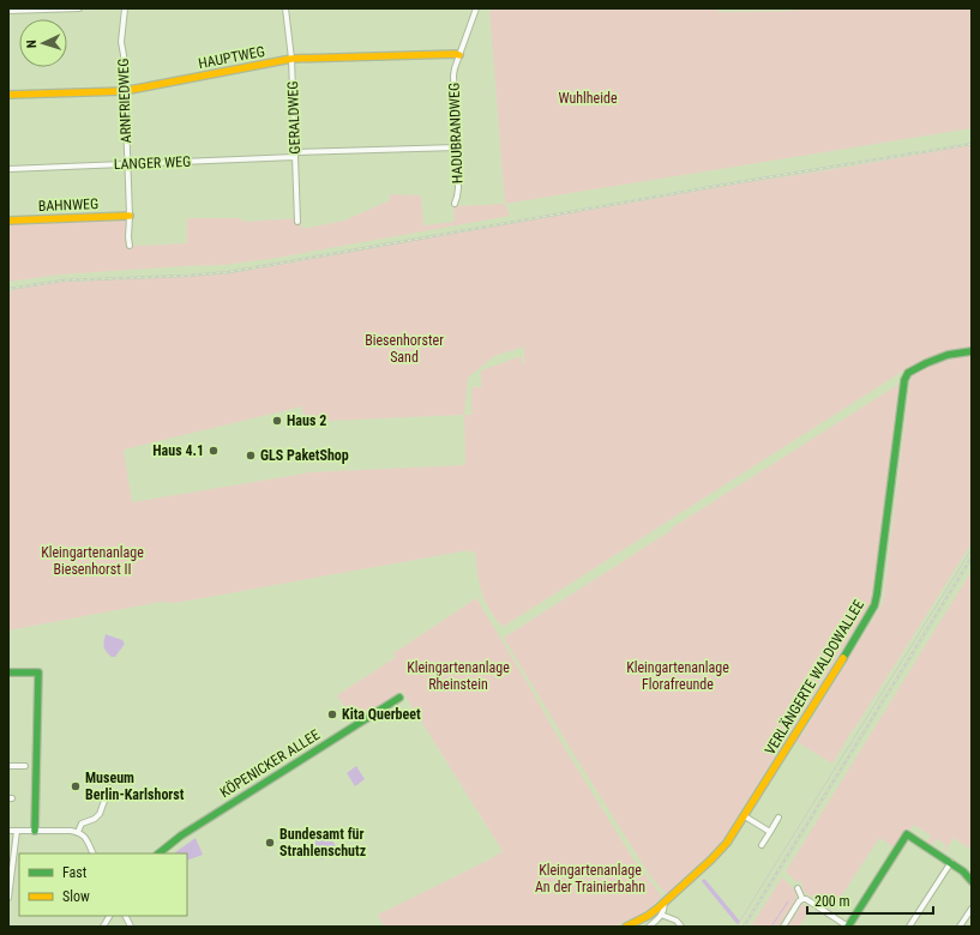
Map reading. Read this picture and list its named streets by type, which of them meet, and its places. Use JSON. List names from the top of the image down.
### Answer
{
  "streets": {
    "street": [
      "HAUPTWEG",
      "ARNFRIEDWEG",
      "GERALDWEG",
      "HADUBRANDWEG",
      "LANGER WEG",
      "BAHNWEG",
      "VERLÄNGERTE WALDOWALLEE",
      "KÖPENICKER ALLEE"
    ]
  },
  "crossings": [
    ["HAUPTWEG", "ARNFRIEDWEG"],
    ["HAUPTWEG", "GERALDWEG"],
    ["HAUPTWEG", "HADUBRANDWEG"],
    ["ARNFRIEDWEG", "LANGER WEG"],
    ["ARNFRIEDWEG", "BAHNWEG"],
    ["GERALDWEG", "LANGER WEG"],
    ["HADUBRANDWEG", "LANGER WEG"]
  ],
  "parks": [
    "Wuhlheide",
    "Biesenhorster Sand",
    "Kleingartenanlage Biesenhorst II",
    "Kleingartenanlage Rheinstein",
    "Kleingartenanlage Florafreunde",
    "Kleingartenanlage An der Trainierbahn"
  ],
  "places": [
    "Haus 2",
    "Haus 4.1",
    "GLS PaketShop",
    "Kita Querbeet",
    "Museum Berlin-Karlshorst",
    "Bundesamt für Strahlenschutz"
  ],
  "legend": ["Fast", "Slow"],
  "scale_bar": "200 m",
  "north": "left"
}
